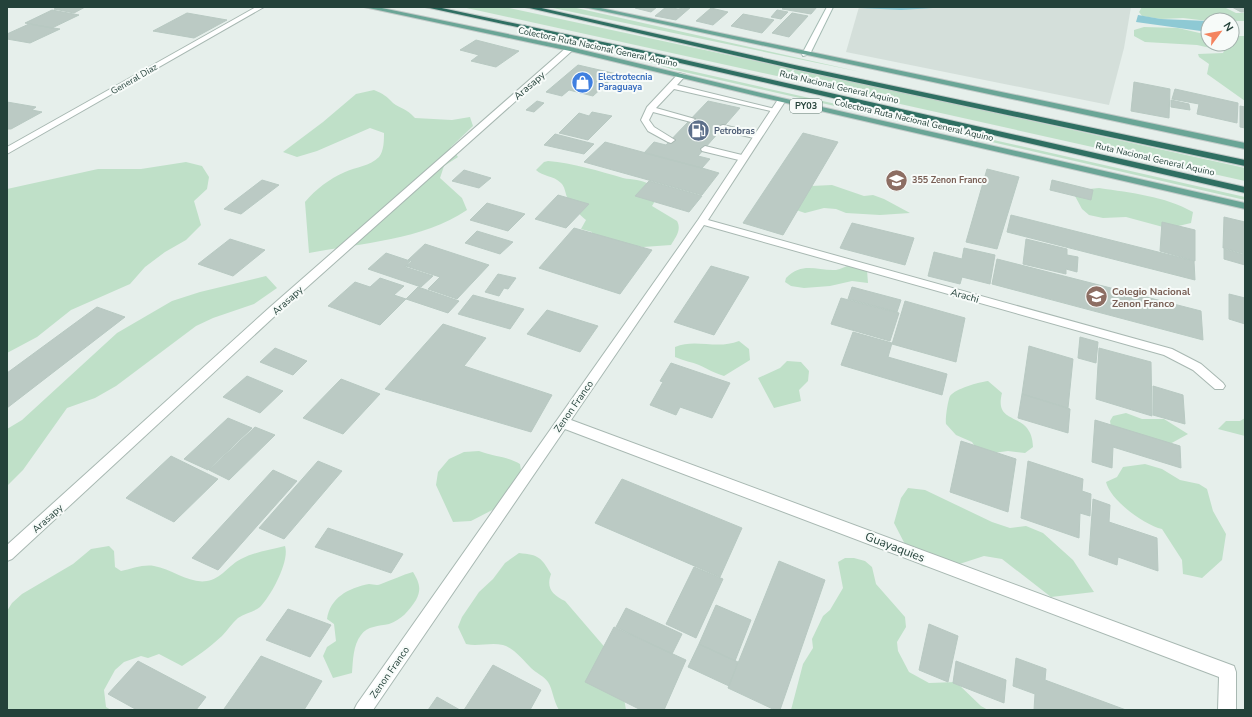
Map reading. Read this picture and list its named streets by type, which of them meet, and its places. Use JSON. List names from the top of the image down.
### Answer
{
  "streets": {
    "highway": ["Ruta Nacional General Aquino", "PY03"],
    "main road": ["Colectora Ruta Nacional General Aquino"],
    "street": [
      "General Diaz",
      "Arasapy",
      "Arachi",
      "Zenon Franco",
      "Guayaquies"
    ]
  },
  "crossings": [
    ["Colectora Ruta Nacional General Aquino", "Arasapy"],
    ["Colectora Ruta Nacional General Aquino", "Zenon Franco"],
    ["Arachi", "Zenon Franco"],
    ["Zenon Franco", "Guayaquies"]
  ],
  "places": {
    "shop": ["Electrotecnia Paraguaya"],
    "fuel station": ["Petrobras"],
    "school or university": ["355 Zenon Franco", "Colegio Nacional Zenon Franco"]
  },
  "north": "top right"
}
